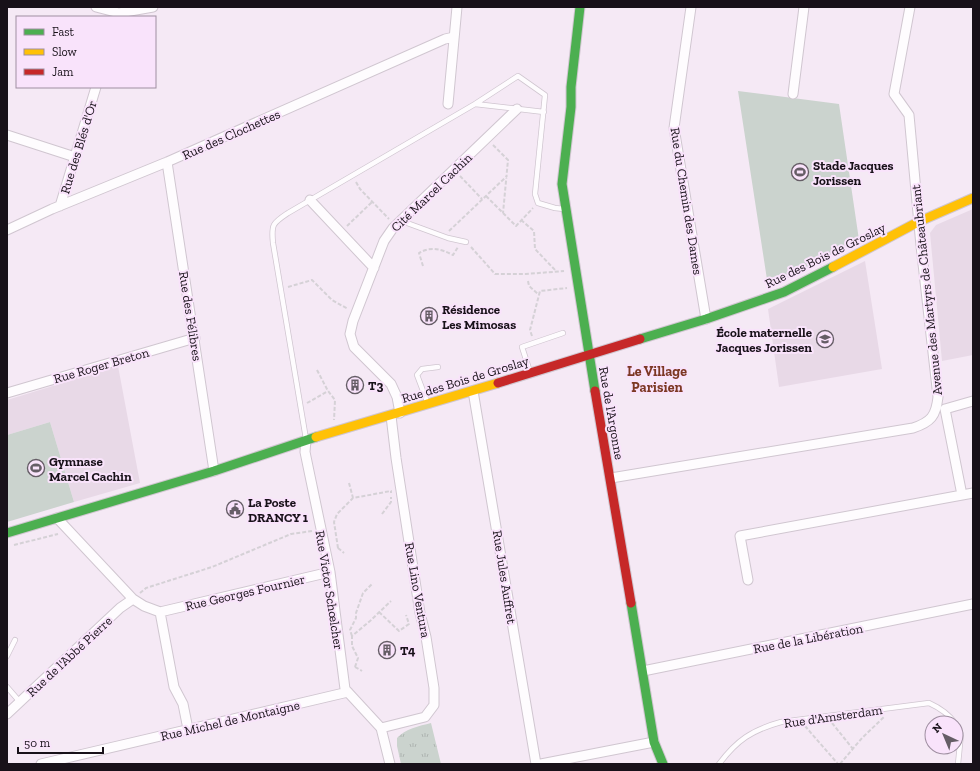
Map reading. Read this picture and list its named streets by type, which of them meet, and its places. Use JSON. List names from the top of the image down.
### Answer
{
  "streets": {
    "street": [
      "Rue des Clochettes",
      "Rue des Blés d'Or",
      "Cité Marcel Cachin",
      "Rue du Chemin des Dames",
      "Rue des Bois de Groslay",
      "Avenue des Martyrs de Châteaubriant",
      "Rue des Félibres",
      "Rue Roger Breton",
      "Rue de l'Argonne",
      "Rue Jules Auffret",
      "Rue Victor Schœlcher",
      "Rue Lino Ventura",
      "Rue Georges Fournier",
      "Rue de la Libération",
      "Rue de l'Abbé Pierre",
      "Rue Michel de Montaigne"
    ],
    "lane": ["Rue d'Amsterdam"]
  },
  "crossings": [
    ["Rue des Clochettes", "Rue des Blés d'Or"],
    ["Rue des Clochettes", "Rue des Félibres"],
    ["Cité Marcel Cachin", "Rue des Bois de Groslay"],
    ["Rue du Chemin des Dames", "Rue des Bois de Groslay"],
    ["Rue des Bois de Groslay", "Avenue des Martyrs de Châteaubriant"],
    ["Rue des Bois de Groslay", "Rue des Félibres"],
    ["Rue des Bois de Groslay", "Rue de l'Argonne"],
    ["Rue des Bois de Groslay", "Rue Jules Auffret"],
    ["Rue des Bois de Groslay", "Rue Victor Schœlcher"],
    ["Rue des Bois de Groslay", "Rue Lino Ventura"],
    ["Avenue des Martyrs de Châteaubriant", "Rue de l'Argonne"],
    ["Rue des Félibres", "Rue Roger Breton"],
    ["Rue de l'Argonne", "Rue de la Libération"],
    ["Rue Victor Schœlcher", "Rue Georges Fournier"],
    ["Rue Victor Schœlcher", "Rue Michel de Montaigne"]
  ],
  "districts": ["Le Village Parisien"],
  "places": {
    "sports": ["Stade Jacques Jorissen", "Gymnase Marcel Cachin"],
    "building": ["Résidence Les Mimosas", "T3", "T4"],
    "school or university": ["École maternelle Jacques Jorissen"],
    "public building": ["La Poste DRANCY 1"]
  },
  "legend": ["Fast", "Slow", "Jam"],
  "scale_bar": "50 m",
  "north": "top left"
}
